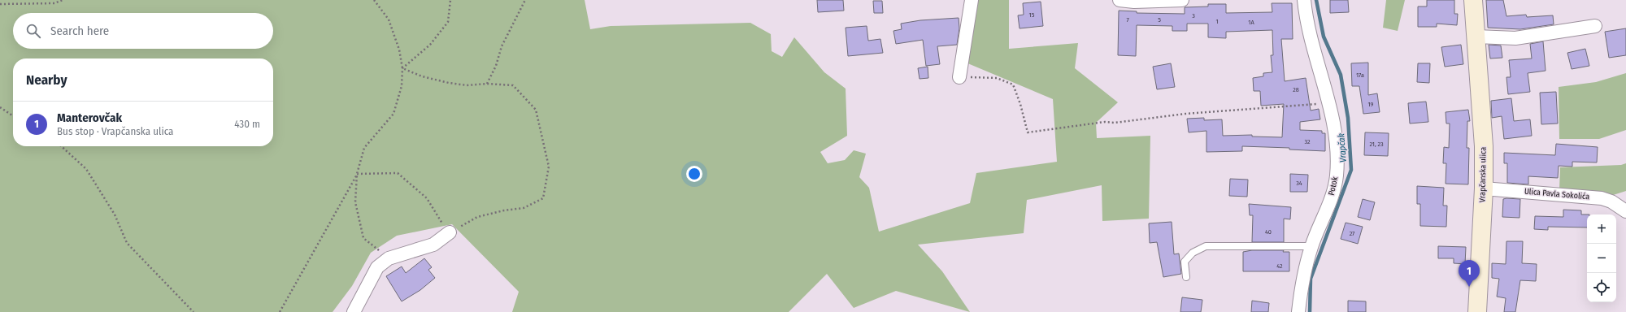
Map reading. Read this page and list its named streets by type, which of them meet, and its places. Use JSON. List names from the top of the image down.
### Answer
{
  "streets": {
    "main road": ["Vrapčanska ulica"],
    "street": ["Potok", "Ulica Pavla Sokolića"]
  },
  "crossings": [
    ["Vrapčanska ulica", "Ulica Pavla Sokolića"]
  ],
  "water": ["Vrapčak"],
  "house_numbers": [
    "15",
    "3",
    "7",
    "5",
    "1",
    "1A",
    "17a",
    "28",
    "19",
    "32",
    "21, 23",
    "34",
    "40",
    "27",
    "42"
  ],
  "page": {
    "search": "Search here",
    "heading": "Nearby",
    "list": [
      {
        "mark": "1",
        "name": "Manterovčak",
        "note": "Bus stop · Vrapčanska ulica",
        "value": "430 m"
      }
    ],
    "map_buttons": ["+", "−"],
    "pins": "1"
  }
}
